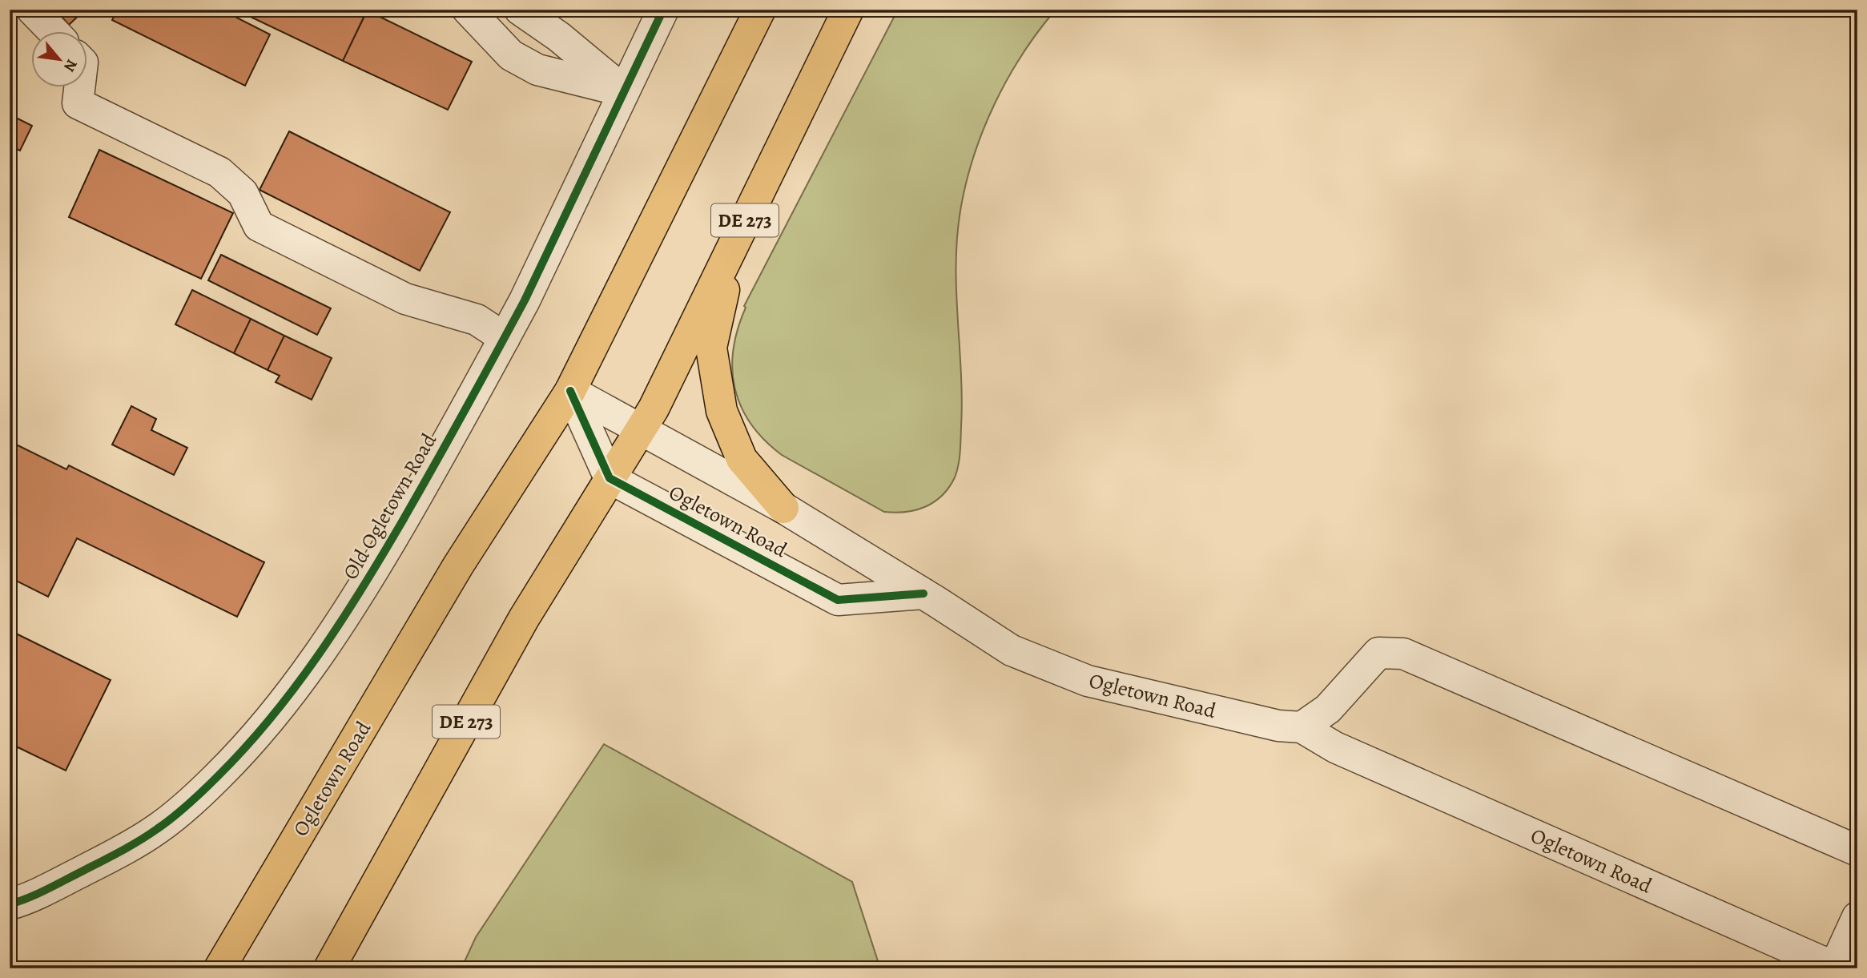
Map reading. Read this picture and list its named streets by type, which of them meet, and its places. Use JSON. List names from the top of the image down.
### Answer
{
  "streets": {
    "main road": ["DE 273", "Ogletown Road"],
    "street": ["Old Ogletown Road"]
  },
  "crossings": [
    ["DE 273", "Ogletown Road"]
  ],
  "north": "bottom right"
}
